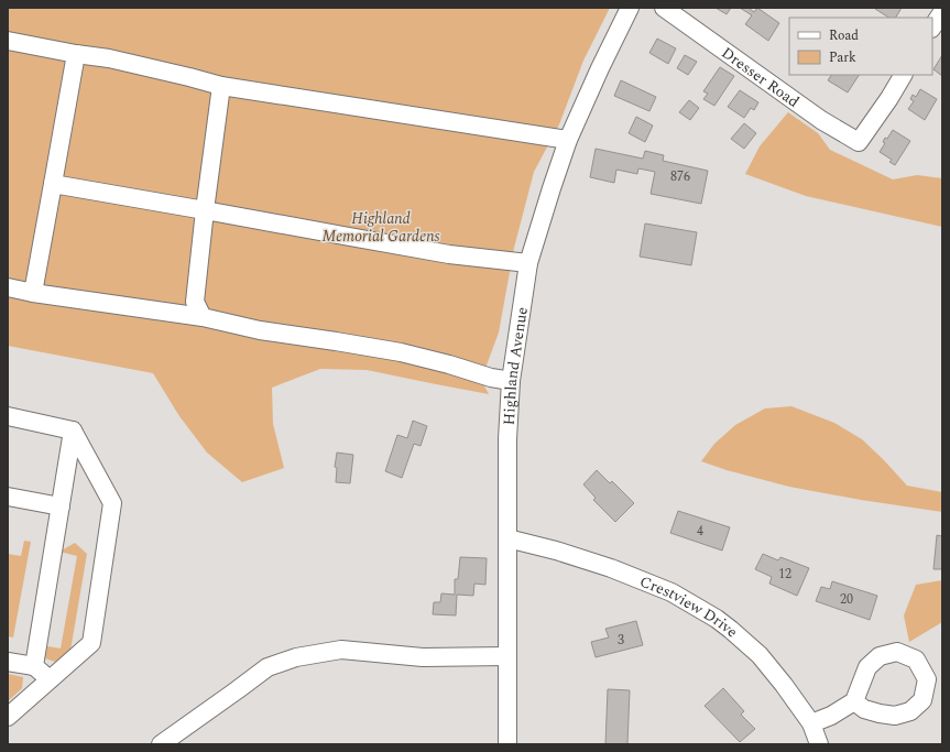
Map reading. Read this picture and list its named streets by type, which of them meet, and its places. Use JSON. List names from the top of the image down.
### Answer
{
  "streets": {
    "street": ["Dresser Road", "Highland Avenue", "Crestview Drive"]
  },
  "crossings": [
    ["Highland Avenue", "Crestview Drive"]
  ],
  "parks": ["Highland Memorial Gardens"],
  "house_numbers": [
    "876",
    "4",
    "12",
    "20",
    "3"
  ],
  "legend": ["Road", "Park"]
}
